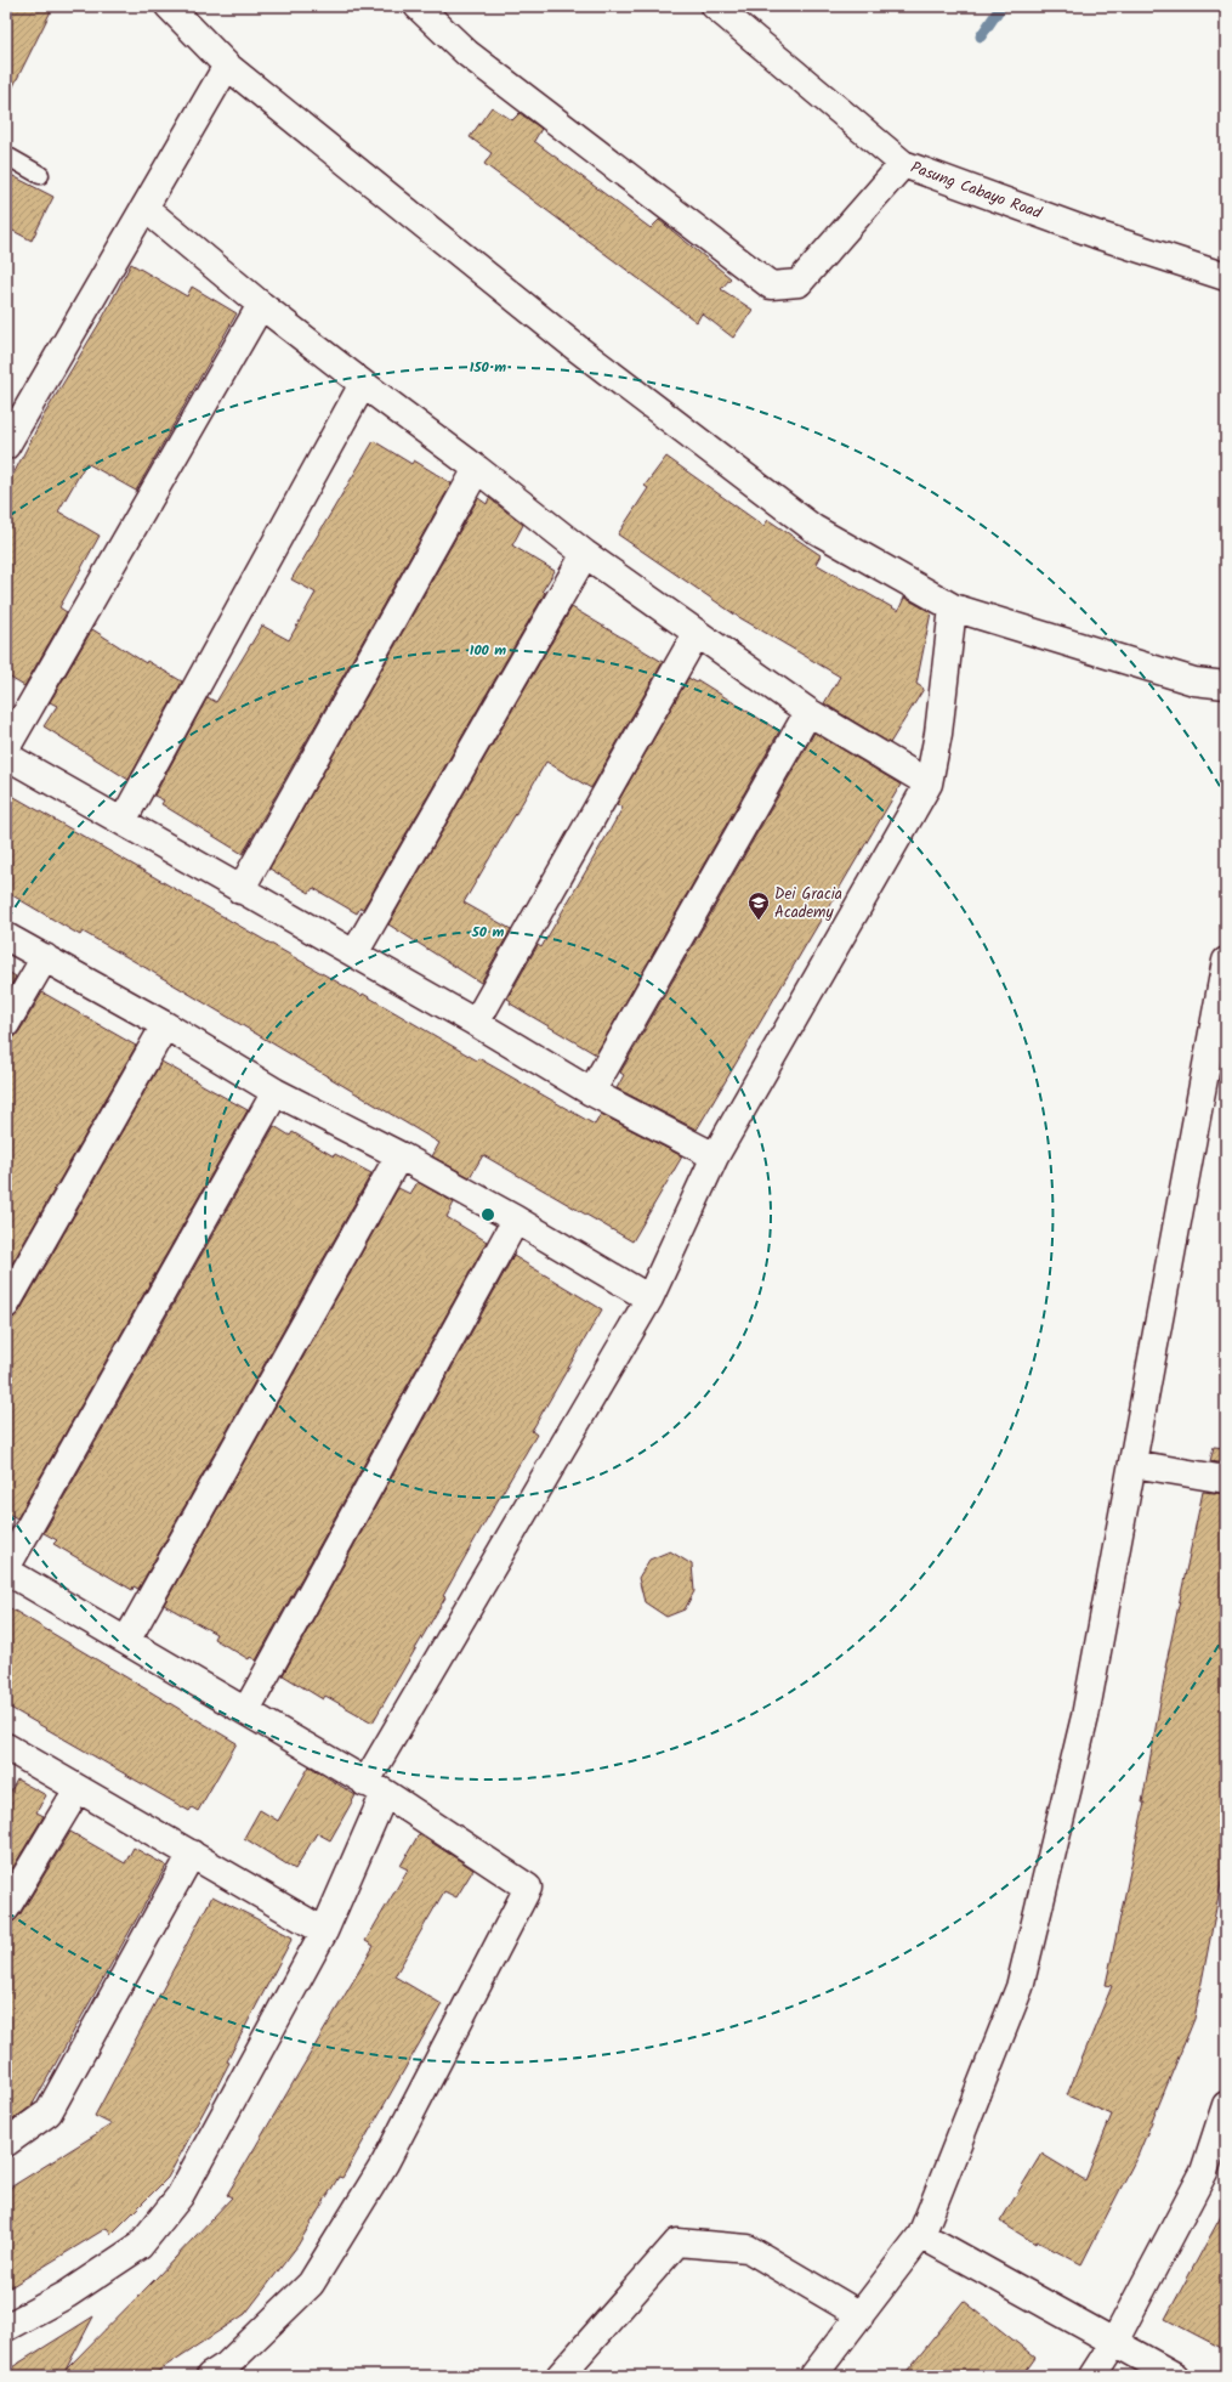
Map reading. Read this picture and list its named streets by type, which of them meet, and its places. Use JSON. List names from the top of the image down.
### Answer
{
  "streets": {
    "street": ["Pasung Cabayo Road"]
  },
  "places": {
    "school or university": ["Dei Gracia Academy"]
  },
  "rings": ["150 m", "100 m", "50 m"]
}
